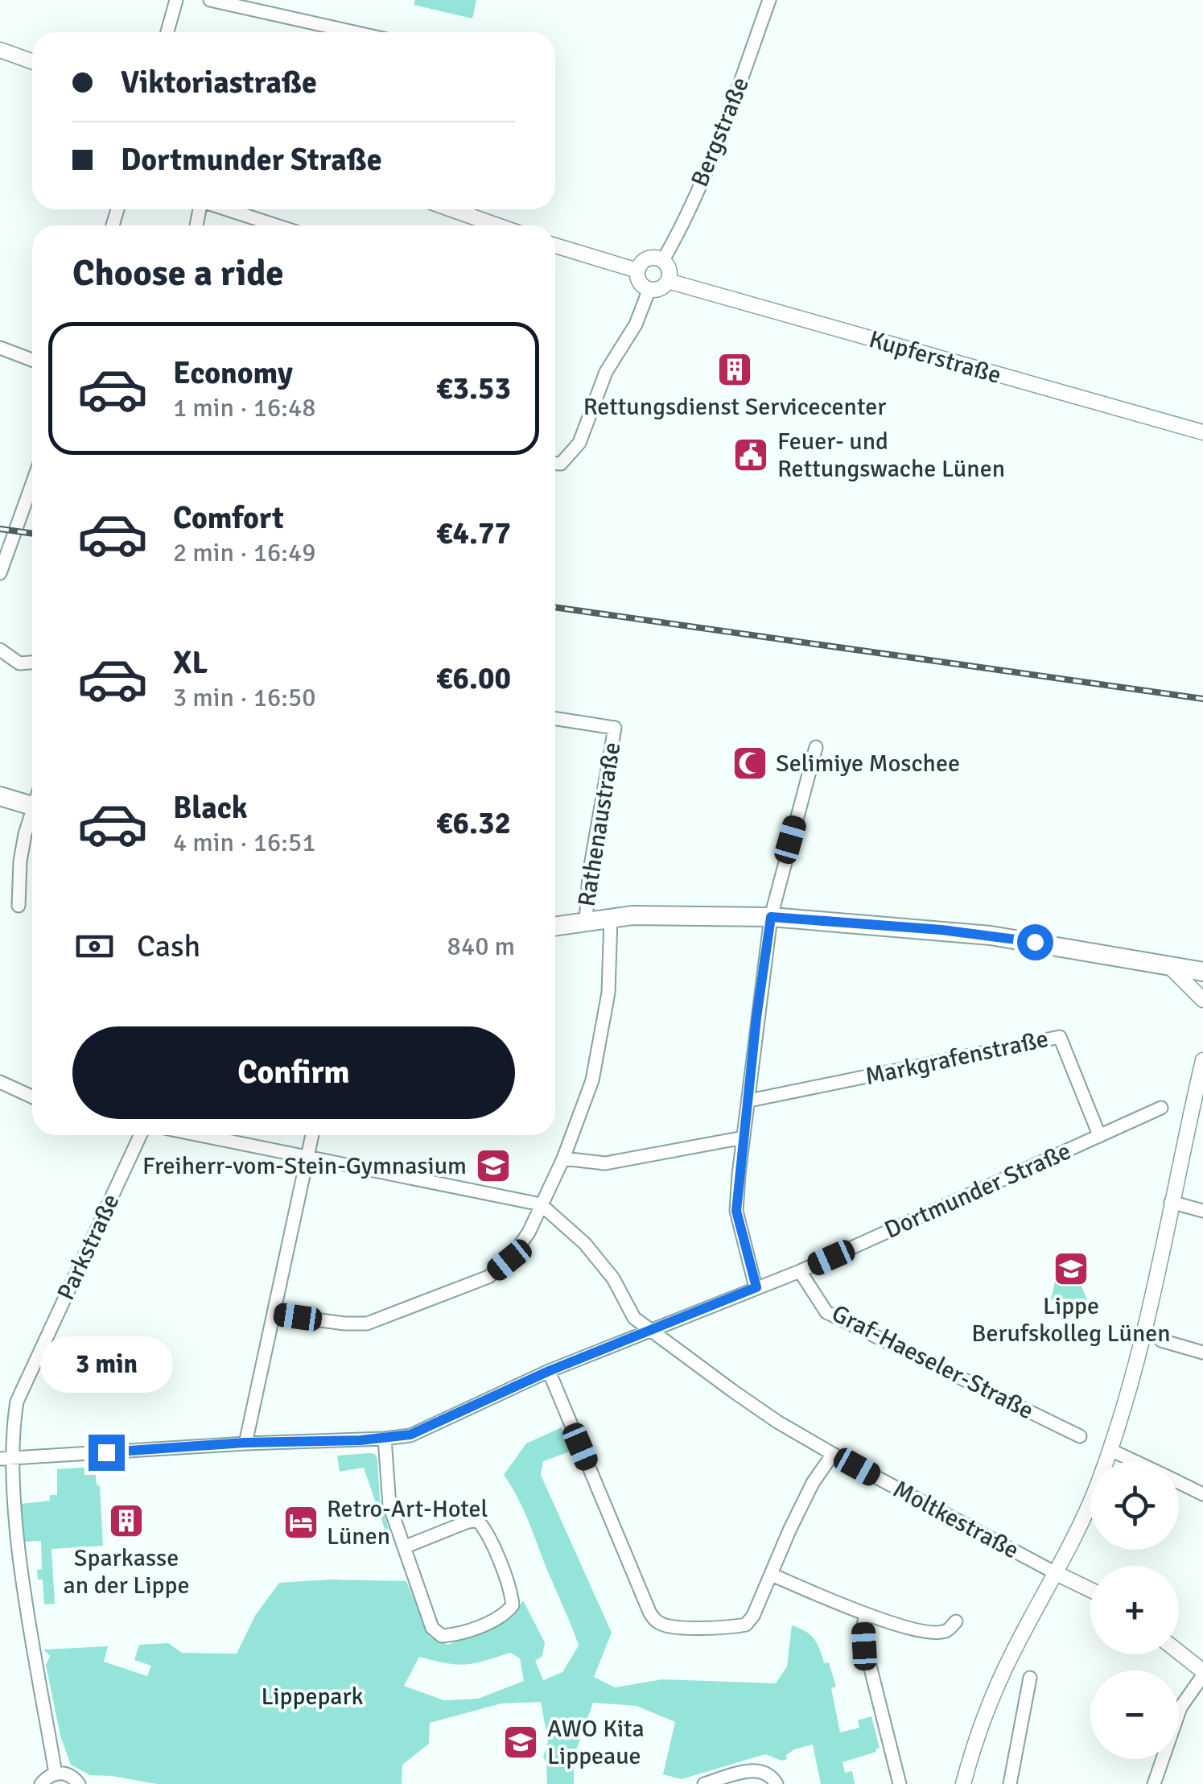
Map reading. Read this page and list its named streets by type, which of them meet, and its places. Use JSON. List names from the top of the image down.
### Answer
{
  "streets": {
    "street": [
      "Bergstraße",
      "Kupferstraße",
      "Rathenaustraße",
      "Markgrafenstraße",
      "Dortmunder Straße",
      "Parkstraße",
      "Graf-Haeseler-Straße",
      "Moltkestraße"
    ]
  },
  "crossings": [
    ["Bergstraße", "Kupferstraße"],
    ["Rathenaustraße", "Moltkestraße"],
    ["Markgrafenstraße", "Dortmunder Straße"],
    ["Dortmunder Straße", "Parkstraße"],
    ["Dortmunder Straße", "Graf-Haeseler-Straße"],
    ["Dortmunder Straße", "Moltkestraße"]
  ],
  "parks": ["Lippepark"],
  "places": {
    "building": ["Rettungsdienst Servicecenter", "Sparkasse an der Lippe"],
    "public building": ["Feuer- und Rettungswache Lünen"],
    "mosque": ["Selimiye Moschee"],
    "school or university": ["Freiherr-vom-Stein-Gymnasium", "Lippe Berufskolleg Lünen", "AWO Kita Lippeaue"],
    "hotel": ["Retro-Art-Hotel Lünen"]
  },
  "page": {
    "banner": ["Viktoriastraße", "Dortmunder Straße"],
    "heading": "Choose a ride",
    "list": [
      {
        "name": "Economy",
        "note": "1 min · 16:48",
        "value": "€3.53"
      },
      {
        "name": "Comfort",
        "note": "2 min · 16:49",
        "value": "€4.77"
      },
      {
        "name": "XL",
        "note": "3 min · 16:50",
        "value": "€6.00"
      },
      {
        "name": "Black",
        "note": "4 min · 16:51",
        "value": "€6.32"
      }
    ],
    "pay": ["Cash", "840 m"],
    "buttons": "Confirm",
    "bubble": "3 min",
    "map_buttons": ["+", "−"]
  }
}
